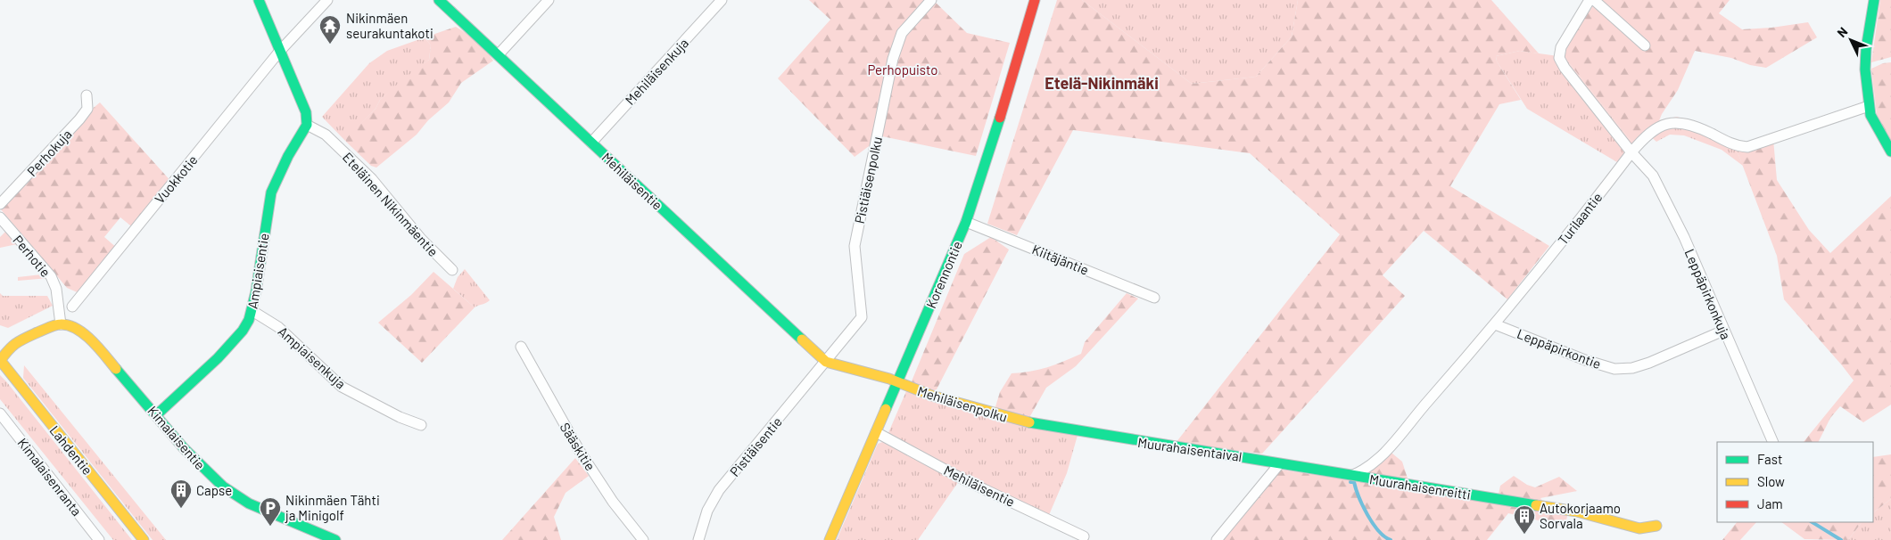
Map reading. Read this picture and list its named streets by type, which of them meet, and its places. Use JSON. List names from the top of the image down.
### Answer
{
  "streets": {
    "street": [
      "Mehiläisenkuja",
      "Perhokuja",
      "Vuokkotie",
      "Pistiäisenpolku",
      "Mehiläisentie",
      "Eteläinen Nikinmäentie",
      "Turilaantie",
      "Perhotie",
      "Kiitäjäntie",
      "Ampiaisentie",
      "Korennontie",
      "Leppäpirkonkuja",
      "Leppäpirkontie",
      "Ampiaisenkuja",
      "Mehiläisenpolku",
      "Kimalaisentie",
      "Sääskitie",
      "Pistiäisentie",
      "Muurahaisentaival",
      "Lahdentie",
      "Kimalaisenranta",
      "Muurahaisenreitti"
    ]
  },
  "crossings": [
    ["Mehiläisenkuja", "Mehiläisentie"],
    ["Pistiäisenpolku", "Mehiläisentie"],
    ["Pistiäisenpolku", "Mehiläisenpolku"],
    ["Pistiäisenpolku", "Pistiäisentie"],
    ["Mehiläisentie", "Korennontie"],
    ["Mehiläisentie", "Mehiläisenpolku"],
    ["Mehiläisentie", "Pistiäisentie"],
    ["Eteläinen Nikinmäentie", "Ampiaisentie"],
    ["Turilaantie", "Leppäpirkonkuja"],
    ["Turilaantie", "Leppäpirkontie"],
    ["Turilaantie", "Muurahaisenreitti"],
    ["Perhotie", "Kimalaisentie"],
    ["Kiitäjäntie", "Korennontie"],
    ["Ampiaisentie", "Ampiaisenkuja"],
    ["Ampiaisentie", "Kimalaisentie"],
    ["Korennontie", "Mehiläisenpolku"],
    ["Leppäpirkonkuja", "Leppäpirkontie"],
    ["Mehiläisenpolku", "Pistiäisentie"],
    ["Mehiläisenpolku", "Muurahaisentaival"],
    ["Muurahaisentaival", "Muurahaisenreitti"]
  ],
  "districts": ["Etelä-Nikinmäki"],
  "parks": ["Perhopuisto"],
  "places": {
    "temple": ["Nikinmäen seurakuntakoti"],
    "building": ["Capse", "Autokorjaamo Sorvala"],
    "parking": ["Nikinmäen Tähti ja Minigolf"]
  },
  "legend": ["Fast", "Slow", "Jam"],
  "north": "top left"
}
